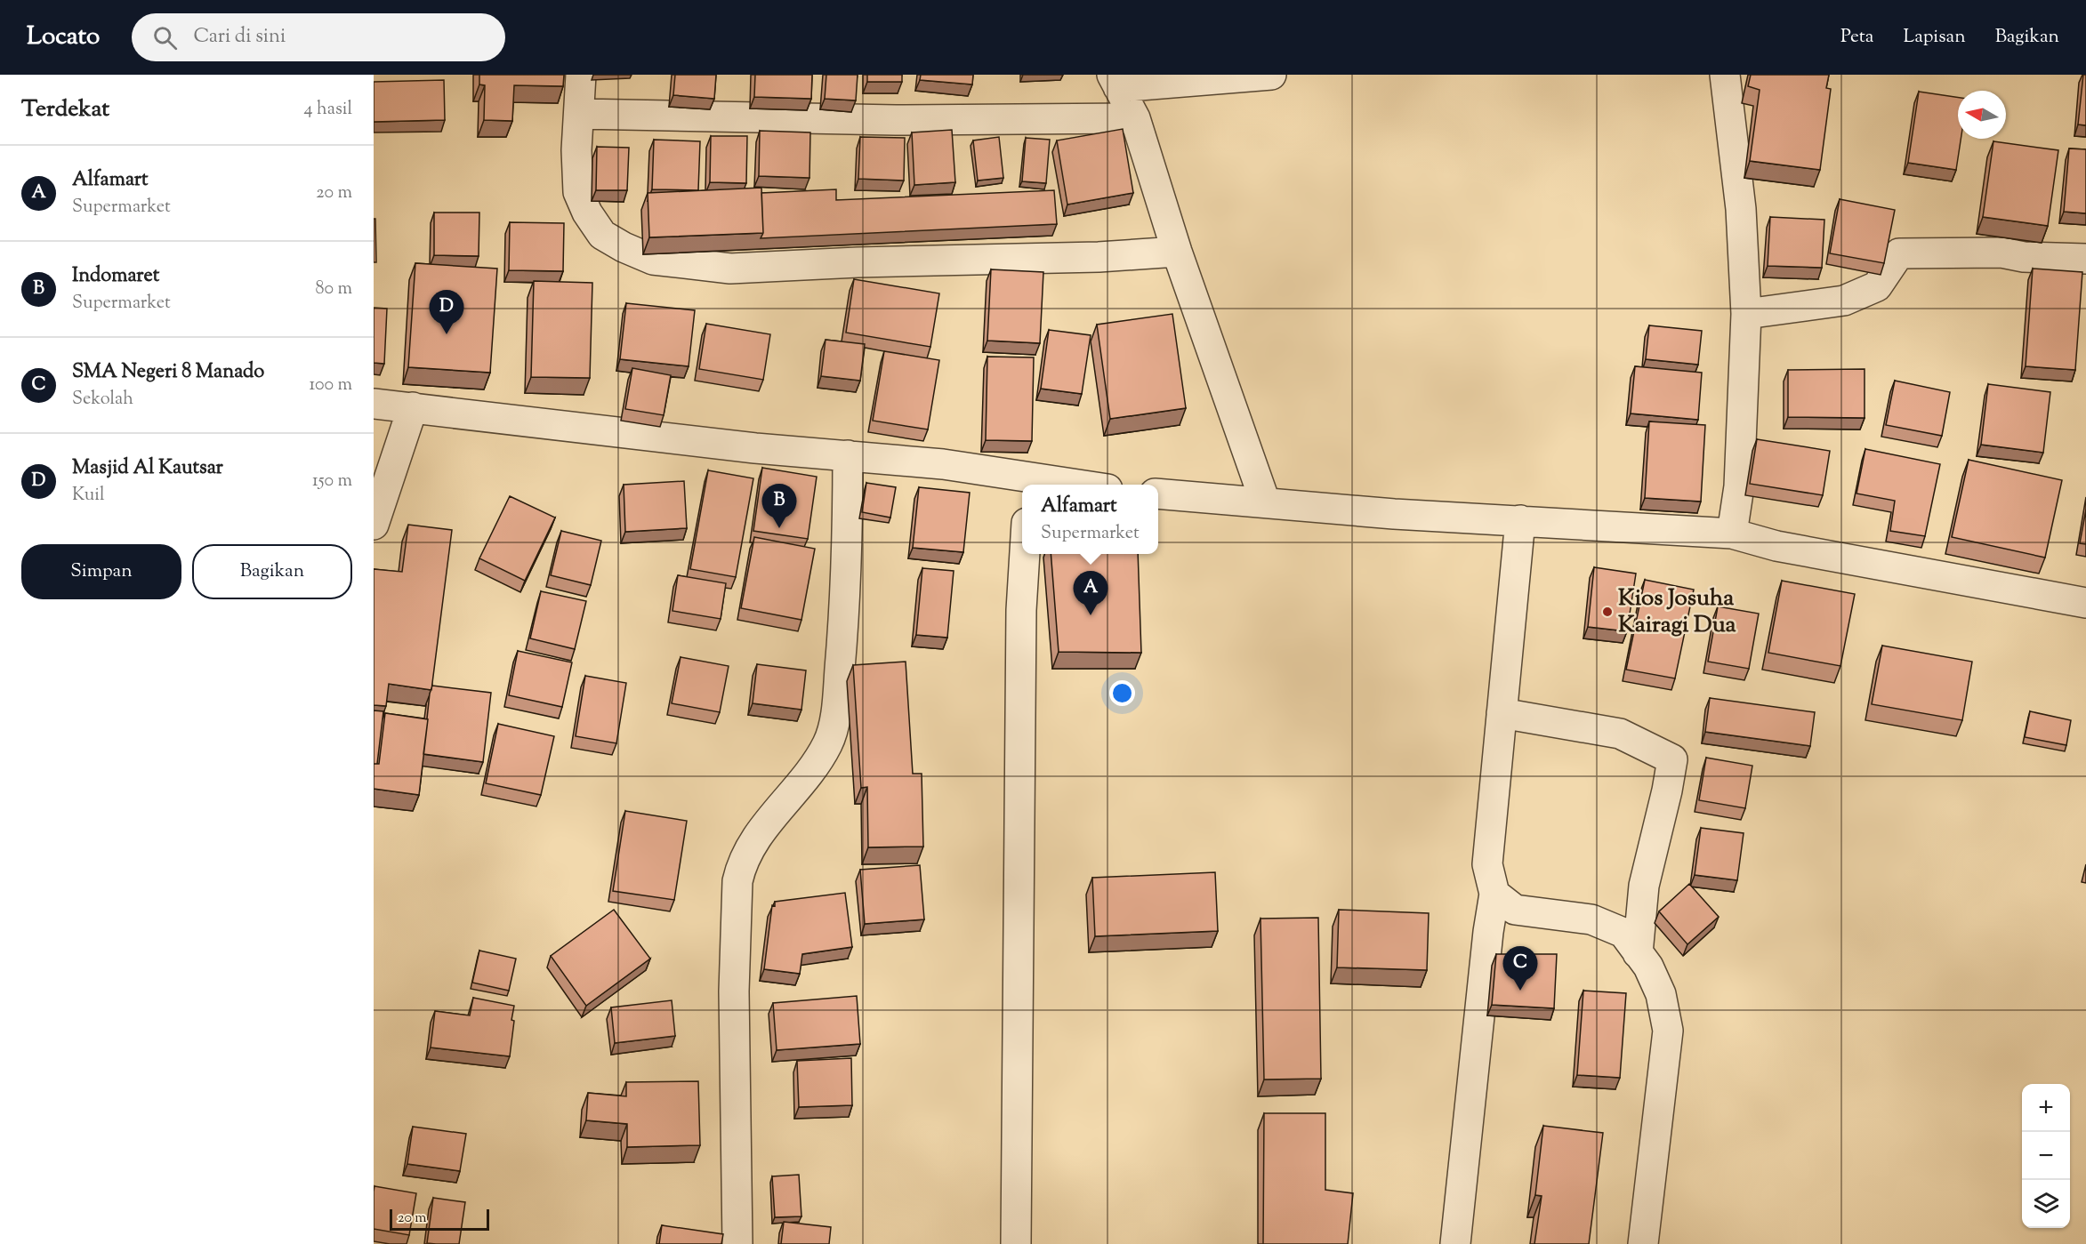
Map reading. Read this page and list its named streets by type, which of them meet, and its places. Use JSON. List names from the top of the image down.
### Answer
{
  "places": ["Kios Josuha Kairagi Dua"],
  "scale_bar": "20 m",
  "north": "left",
  "page": {
    "header": "Locato",
    "search": "Cari di sini",
    "nav": ["Peta", "Lapisan", "Bagikan"],
    "heading": ["Terdekat", "4 hasil"],
    "list": [
      {
        "mark": "A",
        "name": "Alfamart",
        "note": "Supermarket",
        "value": "20 m"
      },
      {
        "mark": "B",
        "name": "Indomaret",
        "note": "Supermarket",
        "value": "80 m"
      },
      {
        "mark": "C",
        "name": "SMA Negeri 8 Manado",
        "note": "Sekolah",
        "value": "100 m"
      },
      {
        "mark": "D",
        "name": "Masjid Al Kautsar",
        "note": "Kuil",
        "value": "150 m"
      }
    ],
    "pins": [
      "D",
      "B",
      "A",
      "C"
    ],
    "popup": ["Alfamart", "Supermarket"],
    "buttons": ["Simpan", "Bagikan"],
    "map_buttons": ["+", "−"],
    "scale": "20 m"
  }
}
